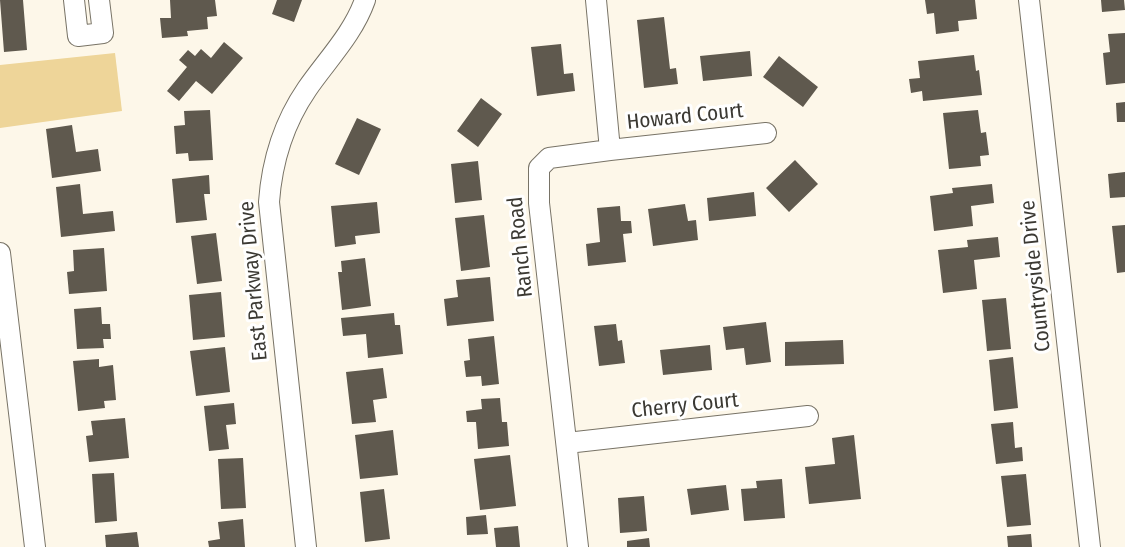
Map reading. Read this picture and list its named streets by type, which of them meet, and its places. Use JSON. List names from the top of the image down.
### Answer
{
  "streets": {
    "street": [
      "Howard Court",
      "Ranch Road",
      "Countryside Drive",
      "East Parkway Drive",
      "Cherry Court"
    ]
  },
  "crossings": [
    ["Howard Court", "Ranch Road"],
    ["Ranch Road", "Cherry Court"]
  ]
}
